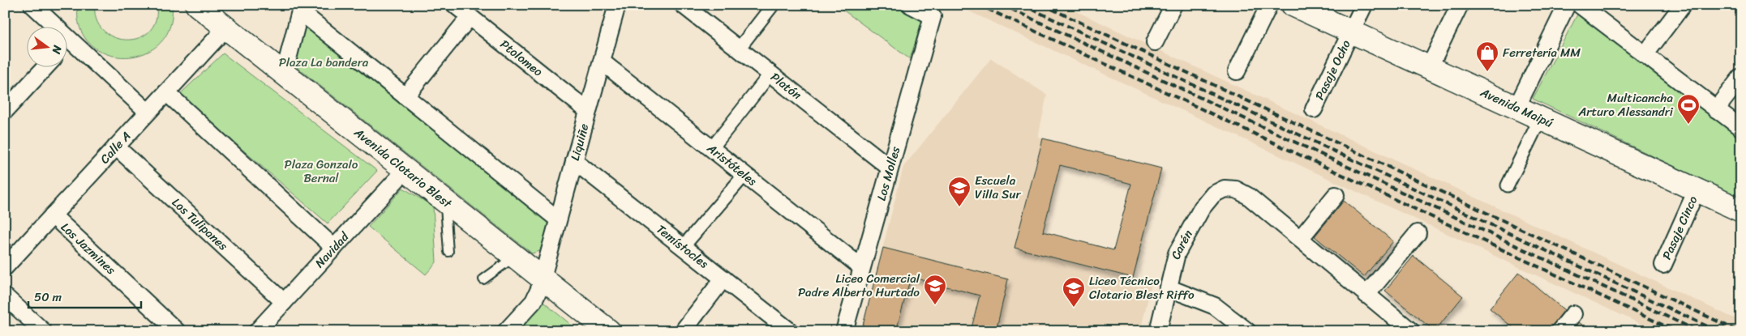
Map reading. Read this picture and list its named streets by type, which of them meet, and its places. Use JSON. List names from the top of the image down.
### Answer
{
  "streets": {
    "main road": ["Avenida Maipú", "Avenida Clotario Blest"],
    "street": [
      "Ptolomeo",
      "Pasaje Ocho",
      "Platón",
      "Liquiñe",
      "Calle A",
      "Aristóteles",
      "Los Molles",
      "Los Tulipanes",
      "Pasaje Cinco",
      "Carén",
      "Temístocles",
      "Los Jazmines",
      "Navidad"
    ]
  },
  "crossings": [
    ["Ptolomeo", "Liquiñe"],
    ["Pasaje Ocho", "Avenida Maipú"],
    ["Platón", "Los Molles"],
    ["Avenida Maipú", "Pasaje Cinco"],
    ["Liquiñe", "Aristóteles"],
    ["Liquiñe", "Avenida Clotario Blest"],
    ["Liquiñe", "Temístocles"],
    ["Calle A", "Avenida Clotario Blest"],
    ["Calle A", "Los Tulipanes"],
    ["Calle A", "Los Jazmines"],
    ["Aristóteles", "Los Molles"],
    ["Avenida Clotario Blest", "Navidad"],
    ["Los Tulipanes", "Navidad"]
  ],
  "parks": ["Plaza La bandera", "Plaza Gonzalo Bernal"],
  "places": {
    "shop": ["Ferretería MM"],
    "sports": ["Multicancha Arturo Alessandri"],
    "school or university": ["Escuela Villa Sur", "Liceo Comercial Padre Alberto Hurtado", "Liceo Técnico Clotario Blest Riffo"]
  },
  "scale_bar": "50 m",
  "north": "right"
}
